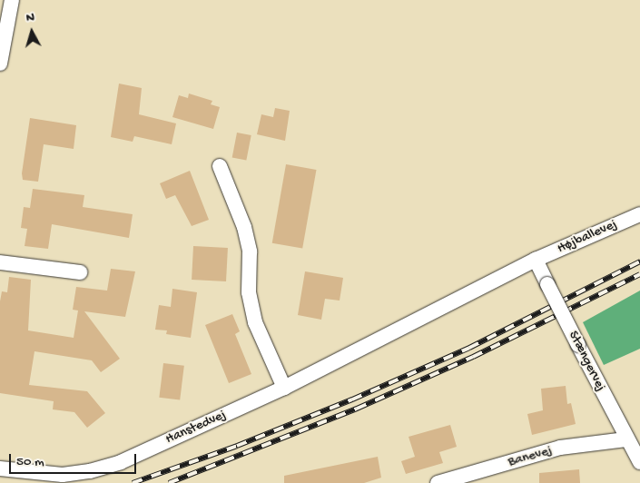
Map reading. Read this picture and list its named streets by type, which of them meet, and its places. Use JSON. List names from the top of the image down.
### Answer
{
  "streets": {
    "street": [
      "Højballevej",
      "Stængervej",
      "Hanstedvej",
      "Banevej"
    ]
  },
  "crossings": [
    ["Højballevej", "Stængervej"],
    ["Højballevej", "Hanstedvej"],
    ["Stængervej", "Hanstedvej"],
    ["Stængervej", "Banevej"]
  ],
  "scale_bar": "50 m",
  "north": "top"
}
